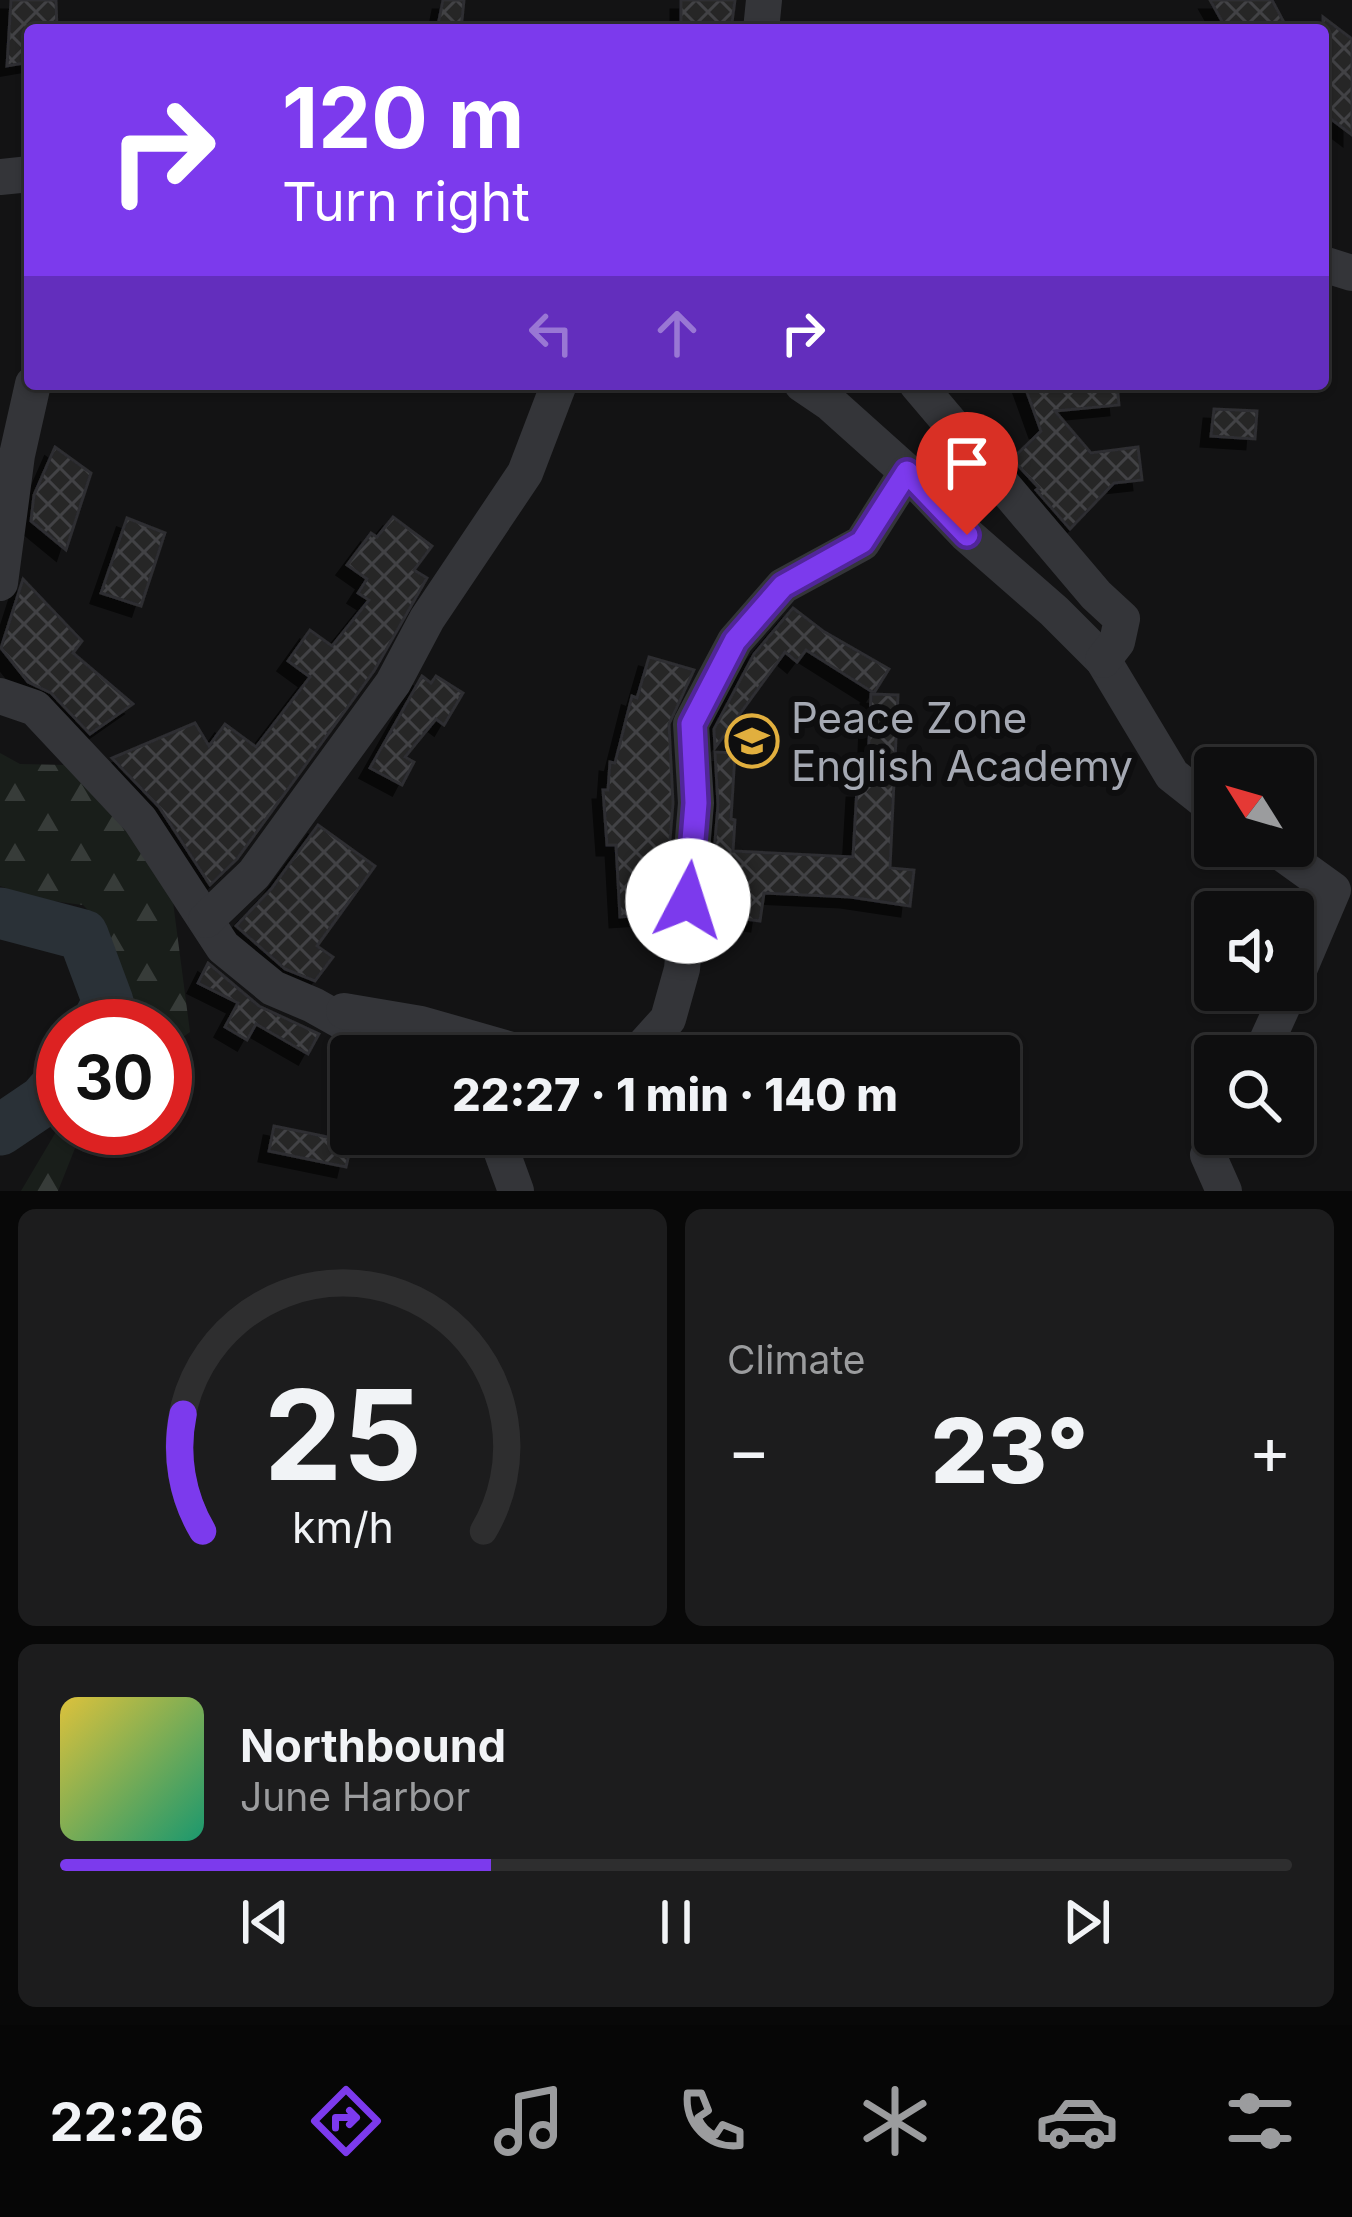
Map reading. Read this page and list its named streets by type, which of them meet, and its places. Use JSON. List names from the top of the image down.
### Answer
{
  "places": {
    "school or university": ["Peace Zone English Academy"]
  },
  "north": "top left",
  "page": {
    "turn": ["120 m", "Turn right"],
    "limit": "30",
    "trip": "22:27 · 1 min · 140 m",
    "tile": "Climate",
    "heat": ["−", "23°", "+"],
    "song": ["Northbound", "June Harbor"],
    "tabs": "22:26",
    "gauge": ["25", "km/h"]
  }
}
